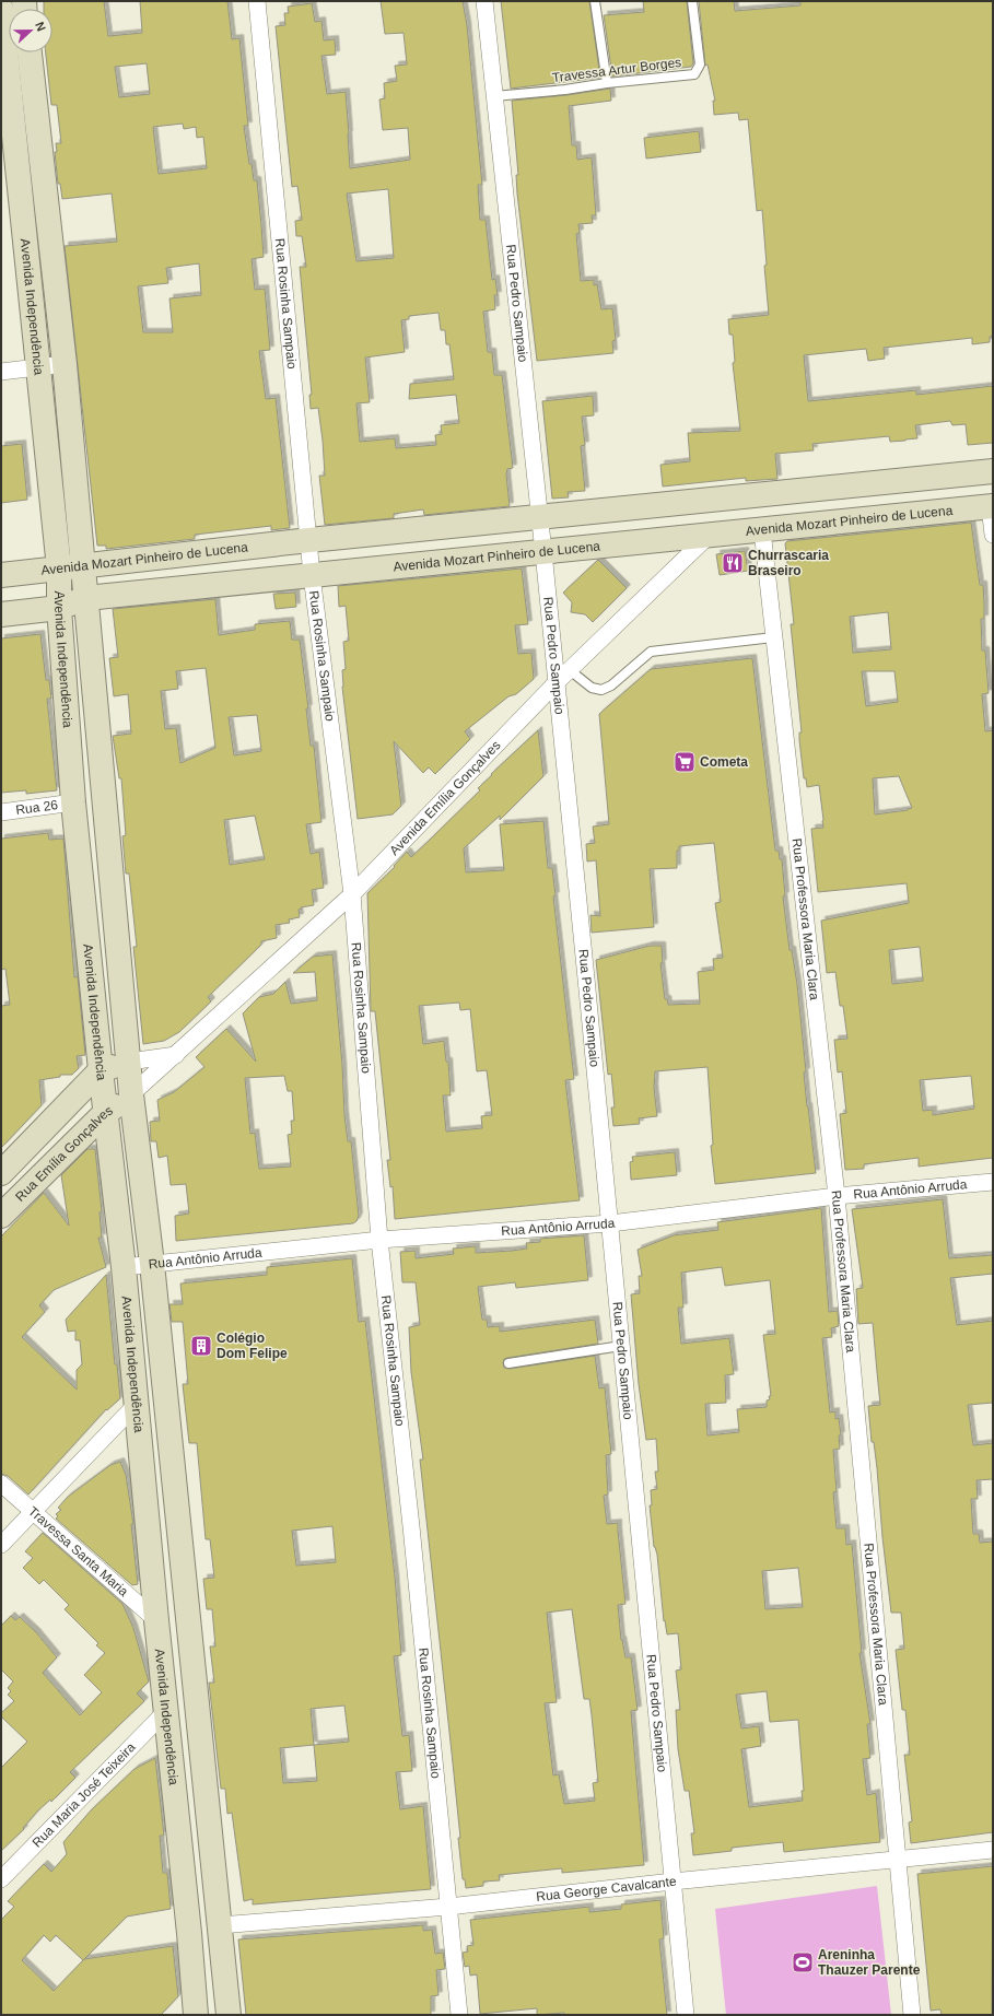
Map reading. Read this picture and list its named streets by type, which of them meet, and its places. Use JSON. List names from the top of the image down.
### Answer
{
  "streets": {
    "main road": ["Avenida Independência", "Avenida Mozart Pinheiro de Lucena", "Rua Emília Gonçalves"],
    "street": [
      "Rua Rosinha Sampaio",
      "Rua Pedro Sampaio",
      "Avenida Emília Gonçalves",
      "Rua 26",
      "Rua Professora Maria Clara",
      "Rua Antônio Arruda",
      "Travessa Santa Maria",
      "Rua Maria José Teixeira",
      "Rua George Cavalcante"
    ],
    "lane": ["Travessa Artur Borges"]
  },
  "crossings": [
    ["Travessa Artur Borges", "Rua Pedro Sampaio"],
    ["Rua Rosinha Sampaio", "Avenida Mozart Pinheiro de Lucena"],
    ["Rua Rosinha Sampaio", "Avenida Emília Gonçalves"],
    ["Rua Rosinha Sampaio", "Rua Antônio Arruda"],
    ["Rua Rosinha Sampaio", "Rua George Cavalcante"],
    ["Rua Pedro Sampaio", "Avenida Mozart Pinheiro de Lucena"],
    ["Rua Pedro Sampaio", "Avenida Emília Gonçalves"],
    ["Rua Pedro Sampaio", "Rua Antônio Arruda"],
    ["Rua Pedro Sampaio", "Rua George Cavalcante"],
    ["Avenida Independência", "Avenida Mozart Pinheiro de Lucena"],
    ["Avenida Independência", "Avenida Emília Gonçalves"],
    ["Avenida Independência", "Rua 26"],
    ["Avenida Independência", "Rua Emília Gonçalves"],
    ["Avenida Independência", "Rua Antônio Arruda"],
    ["Avenida Independência", "Travessa Santa Maria"],
    ["Avenida Independência", "Rua Maria José Teixeira"],
    ["Avenida Independência", "Rua George Cavalcante"],
    ["Avenida Mozart Pinheiro de Lucena", "Avenida Emília Gonçalves"],
    ["Avenida Mozart Pinheiro de Lucena", "Rua Professora Maria Clara"],
    ["Avenida Emília Gonçalves", "Rua Emília Gonçalves"],
    ["Rua Professora Maria Clara", "Rua Antônio Arruda"],
    ["Rua Professora Maria Clara", "Rua George Cavalcante"]
  ],
  "places": {
    "restaurant": ["Churrascaria Braseiro"],
    "supermarket": ["Cometa"],
    "building": ["Colégio Dom Felipe"],
    "sports": ["Areninha Thauzer Parente"]
  },
  "north": "right"
}
